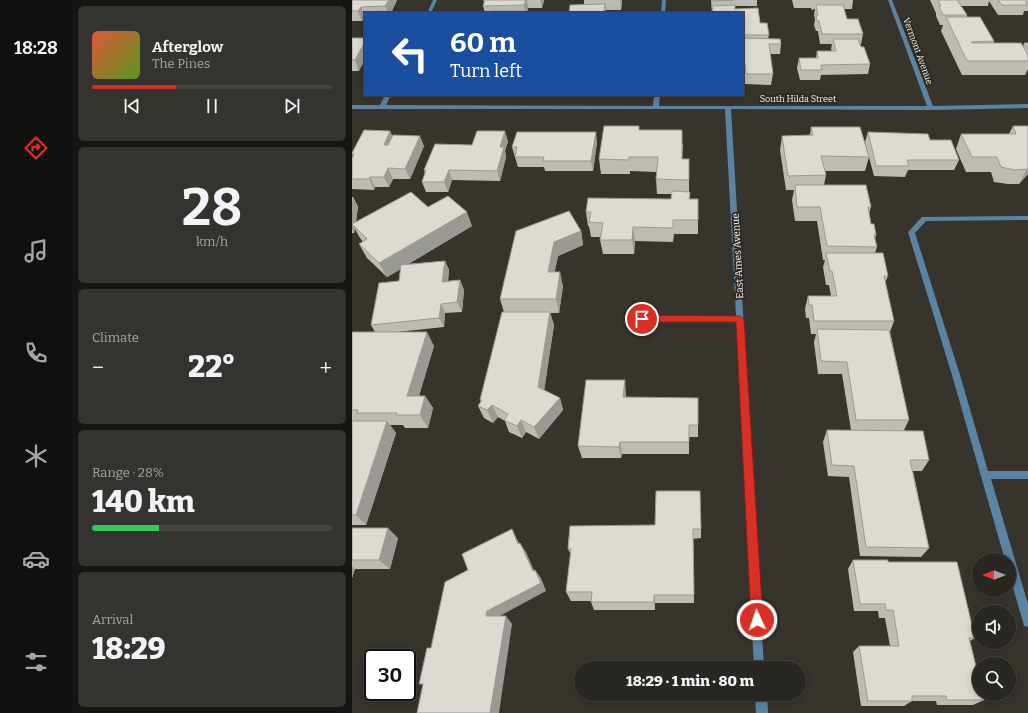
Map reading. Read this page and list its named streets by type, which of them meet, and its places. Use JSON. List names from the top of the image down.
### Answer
{
  "streets": {
    "street": ["Vermont Avenue", "South Hilda Street", "East Ames Avenue"]
  },
  "crossings": [
    ["Vermont Avenue", "South Hilda Street"],
    ["South Hilda Street", "East Ames Avenue"]
  ],
  "north": "left",
  "page": {
    "tabs": "18:28",
    "turn": ["60 m", "Turn left"],
    "song": ["Afterglow", "The Pines"],
    "tile": [
      ["28", "km/h"],
      "Climate",
      ["Range · 28%", "140 km"],
      ["Arrival", "18:29"]
    ],
    "heat": ["−", "22°", "+"],
    "limit": "30",
    "trip": "18:29 · 1 min · 80 m"
  }
}
